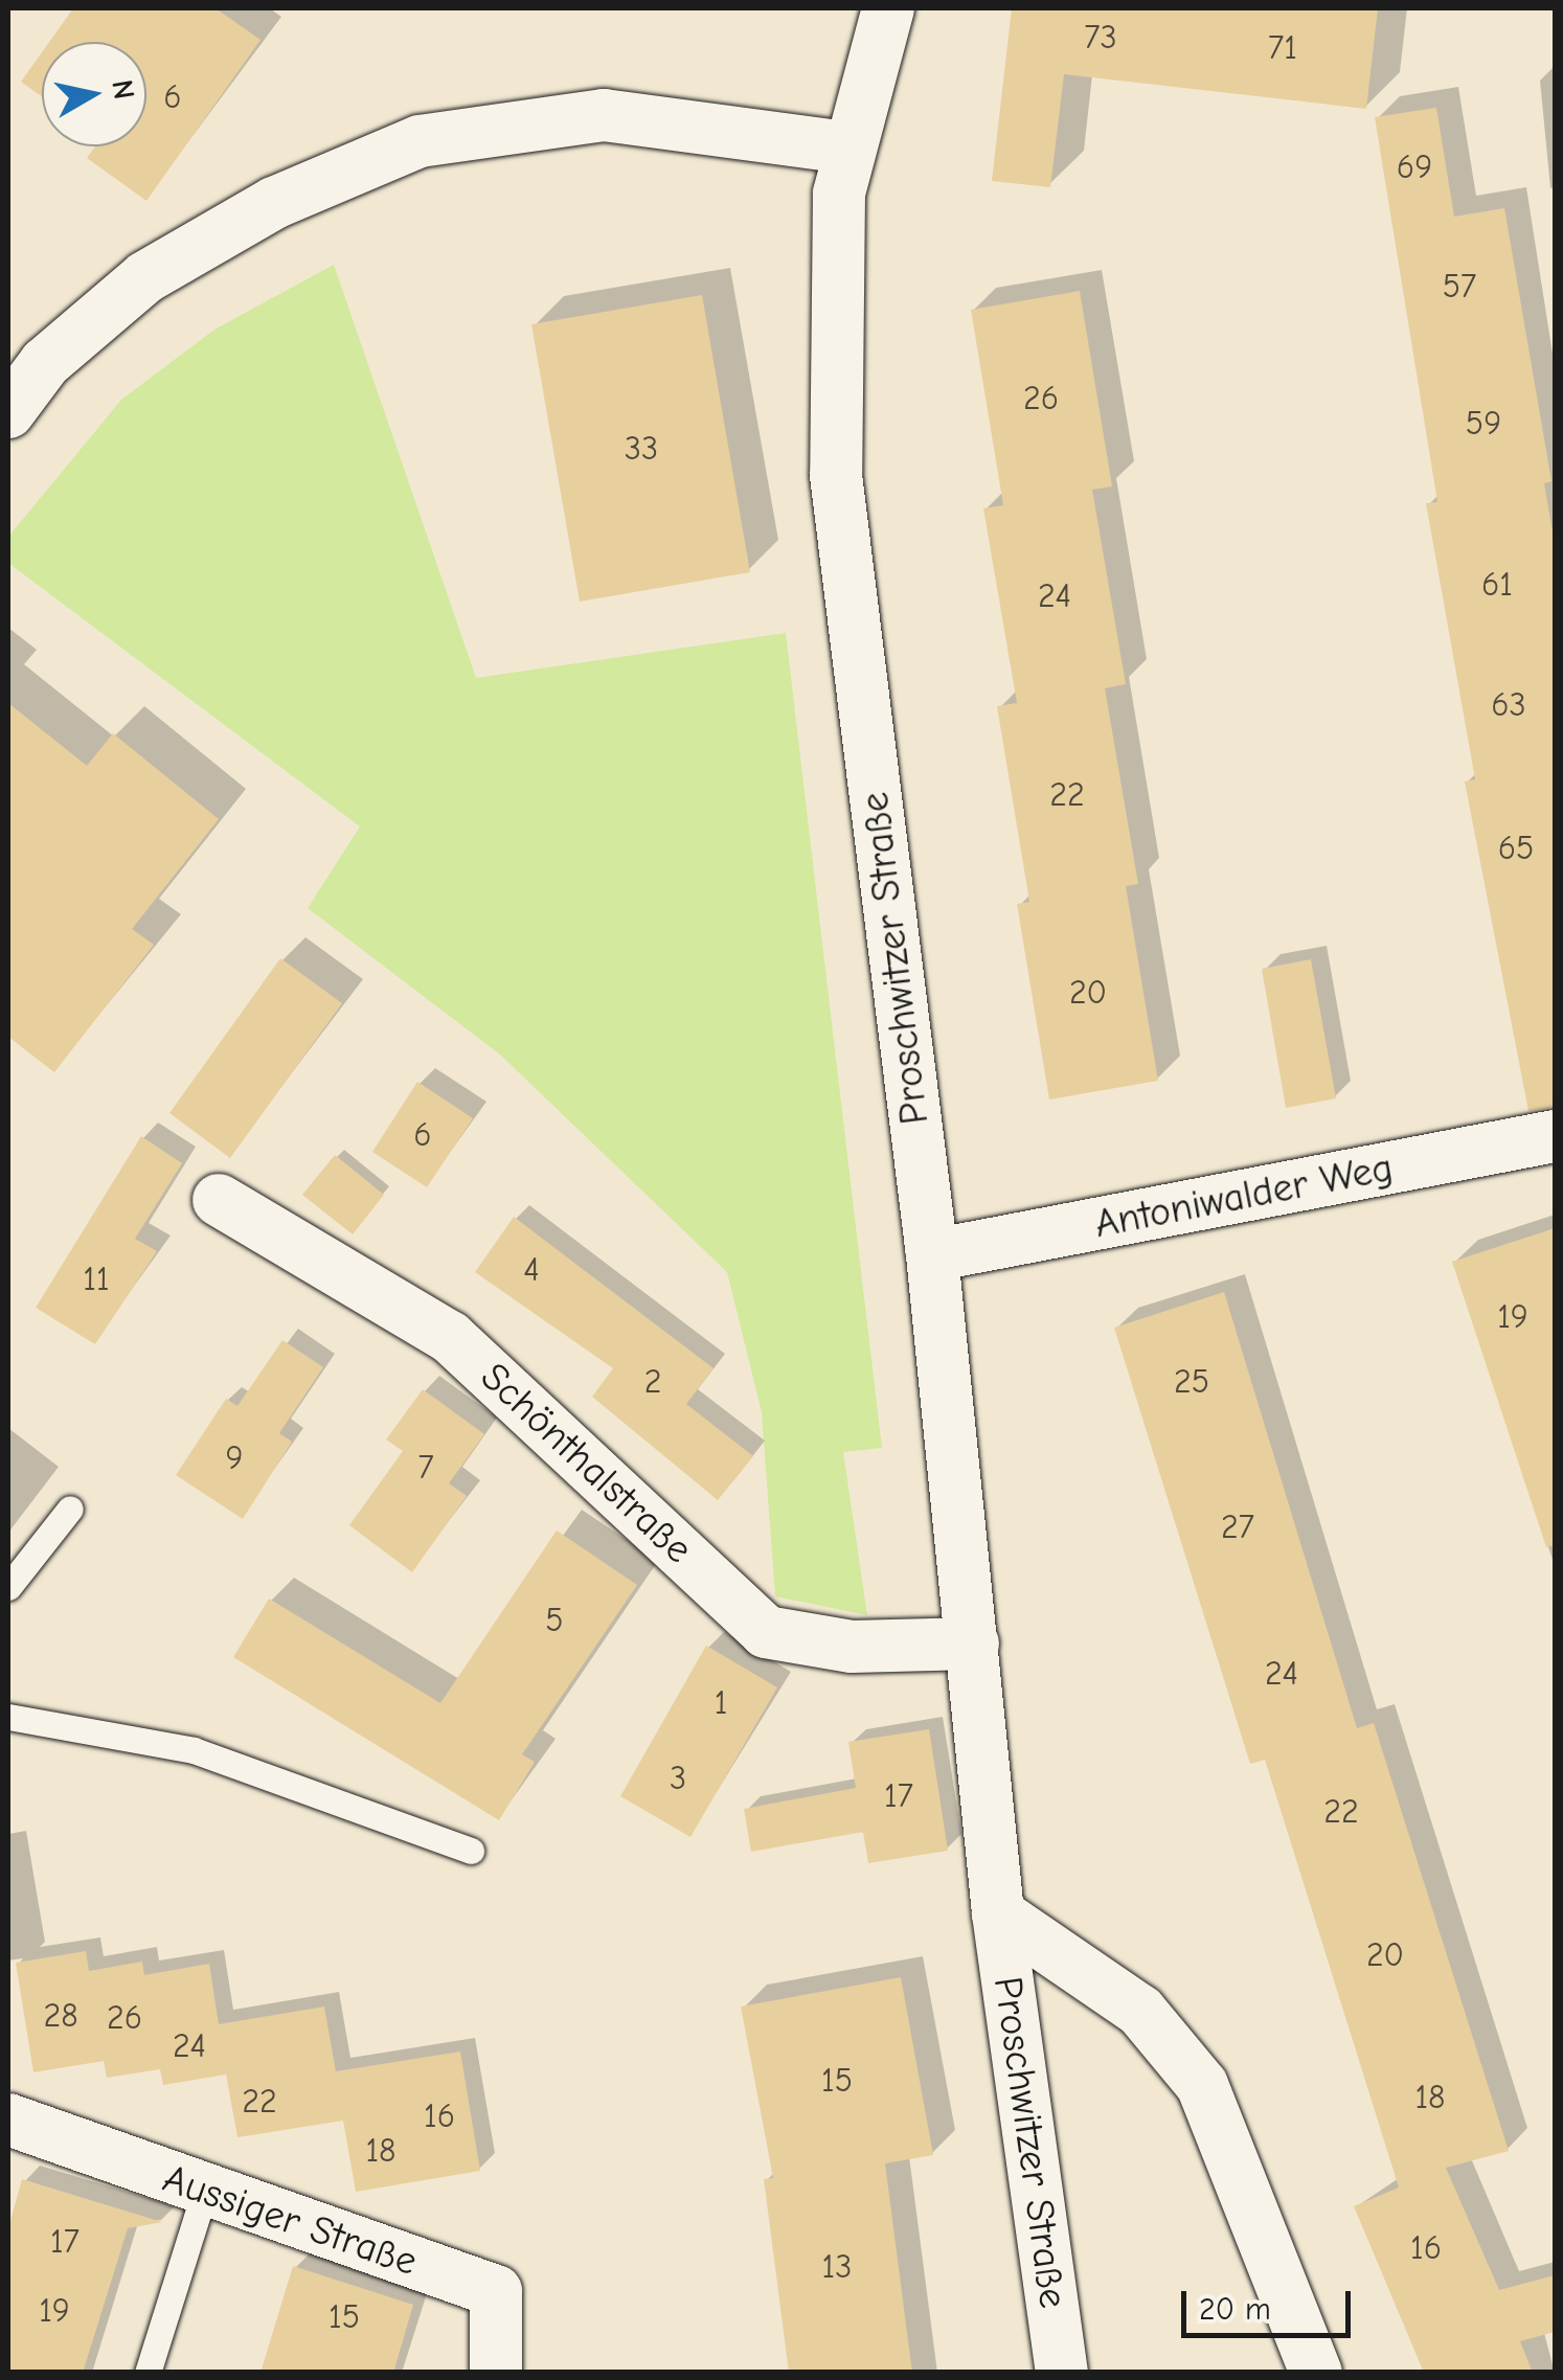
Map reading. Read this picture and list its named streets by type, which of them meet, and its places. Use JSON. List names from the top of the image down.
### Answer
{
  "streets": {
    "street": [
      "Proschwitzer Straße",
      "Antoniwalder Weg",
      "Schönthalstraße",
      "Aussiger Straße"
    ]
  },
  "crossings": [
    ["Proschwitzer Straße", "Antoniwalder Weg"],
    ["Proschwitzer Straße", "Schönthalstraße"]
  ],
  "house_numbers": [
    "73",
    "71",
    "6",
    "69",
    "57",
    "26",
    "59",
    "33",
    "61",
    "24",
    "63",
    "22",
    "65",
    "20",
    "6",
    "4",
    "11",
    "19",
    "2",
    "25",
    "9",
    "7",
    "27",
    "5",
    "24",
    "1",
    "3",
    "17",
    "22",
    "20",
    "28",
    "26",
    "24",
    "15",
    "18",
    "22",
    "16",
    "18",
    "17",
    "16",
    "13",
    "19",
    "15"
  ],
  "scale_bar": "20 m",
  "north": "right"
}
